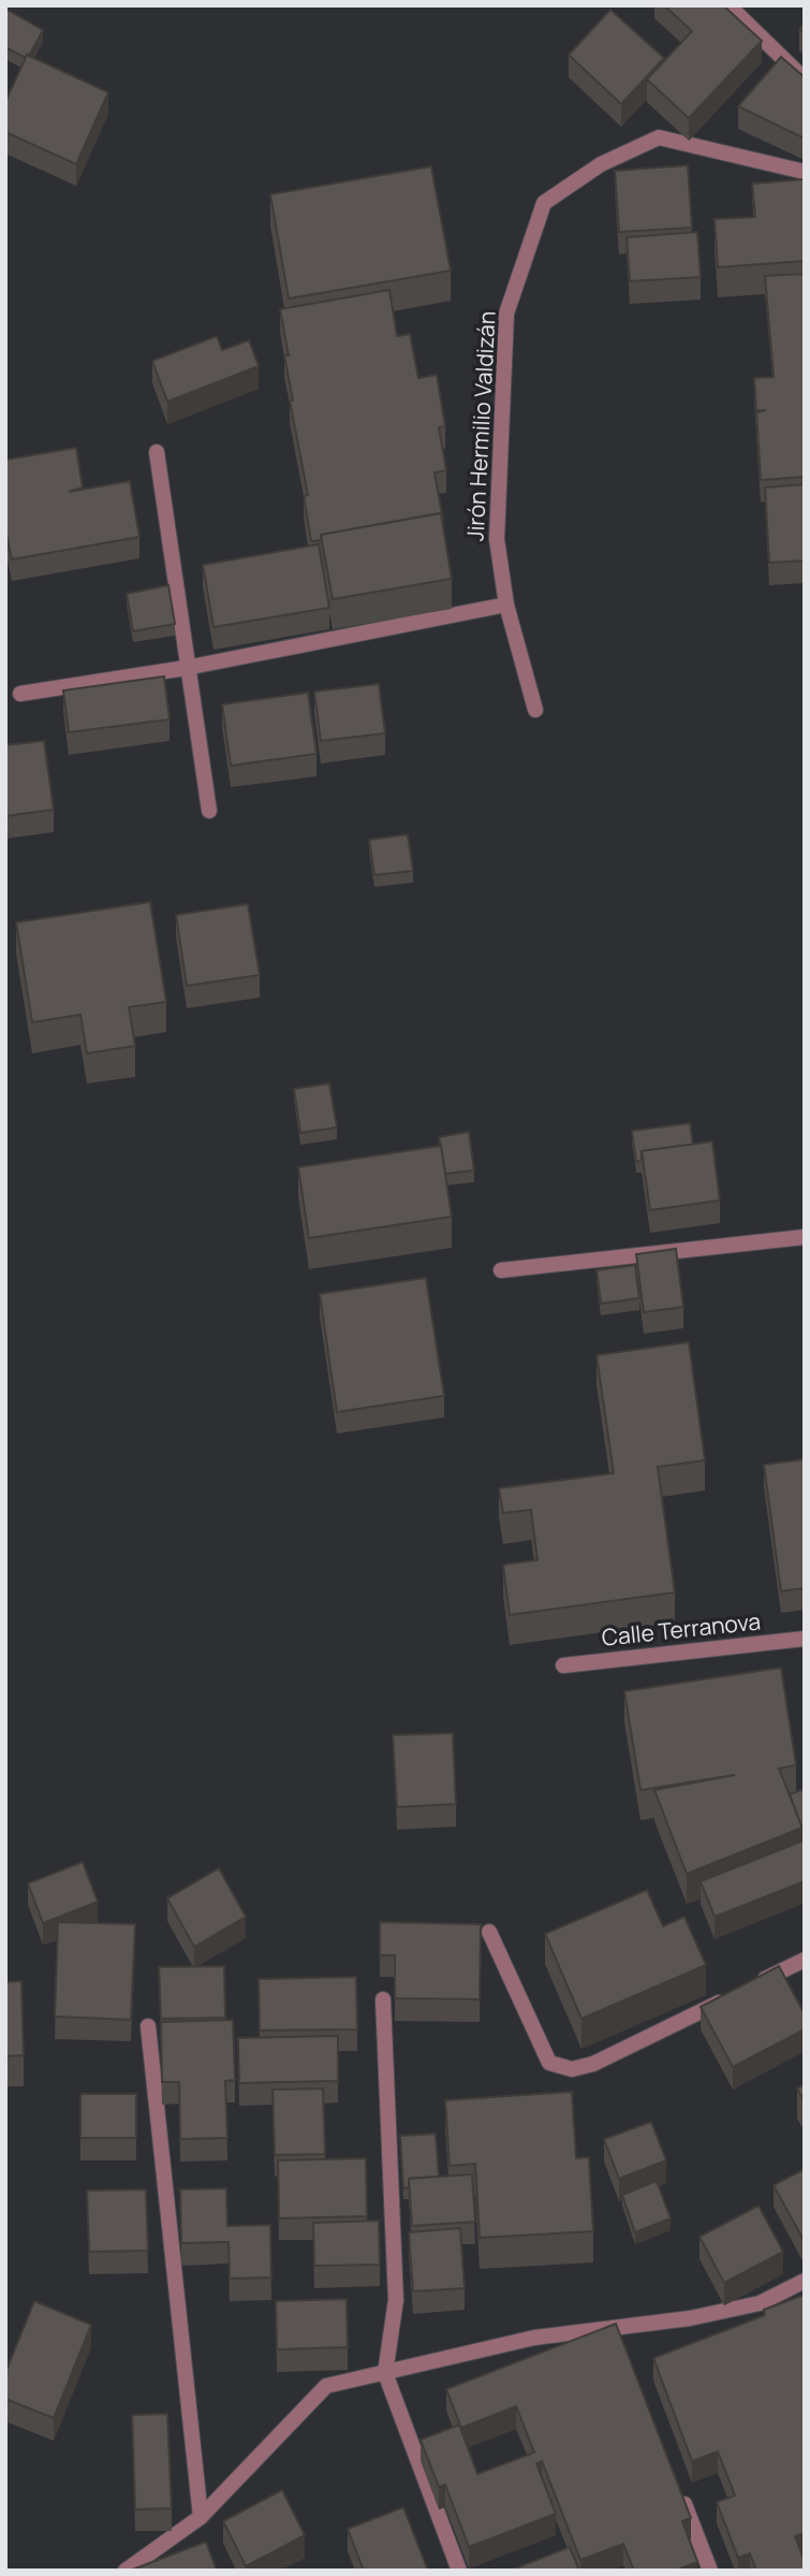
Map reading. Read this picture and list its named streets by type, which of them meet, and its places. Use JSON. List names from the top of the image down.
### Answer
{
  "streets": {
    "street": ["Jirón Hermilio Valdizán", "Calle Terranova"]
  }
}
